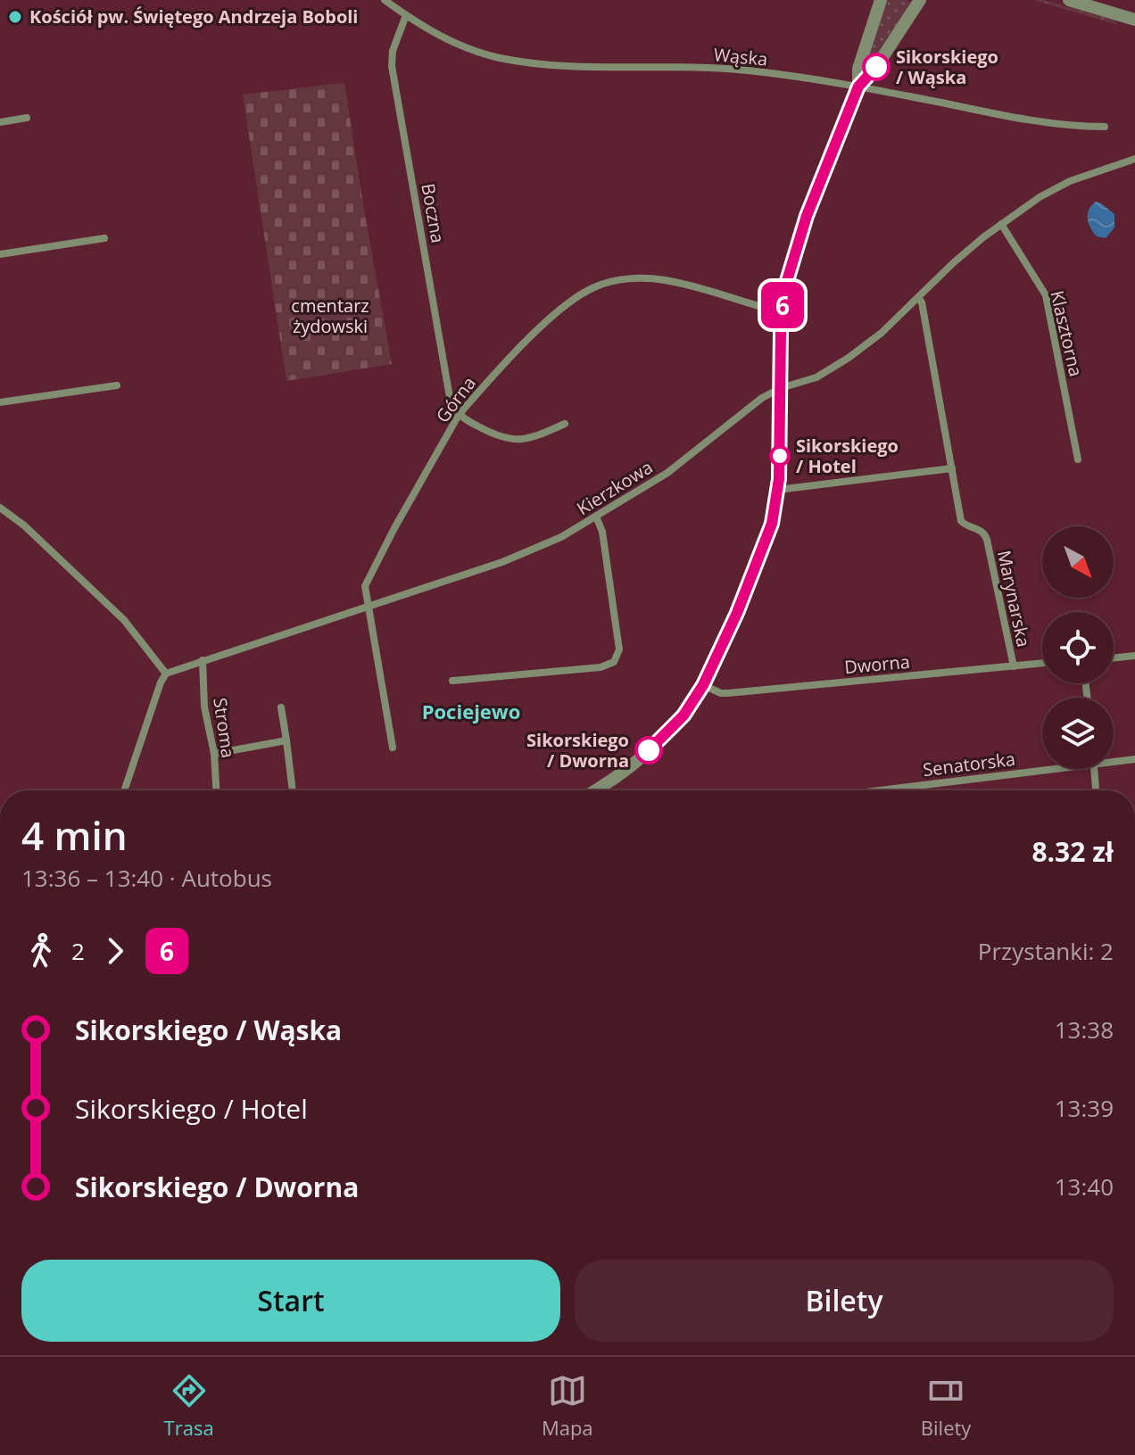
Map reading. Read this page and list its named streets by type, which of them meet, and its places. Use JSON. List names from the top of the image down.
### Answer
{
  "streets": {
    "street": [
      "Wąska",
      "Boczna",
      "Klasztorna",
      "Górna",
      "Kierzkowa",
      "Marynarska",
      "Dworna",
      "Stroma",
      "Senatorska"
    ]
  },
  "crossings": [
    ["Wąska", "Boczna"],
    ["Boczna", "Górna"],
    ["Klasztorna", "Kierzkowa"],
    ["Górna", "Kierzkowa"],
    ["Kierzkowa", "Marynarska"],
    ["Kierzkowa", "Stroma"],
    ["Marynarska", "Dworna"]
  ],
  "districts": ["Pociejewo"],
  "parks": ["cmentarz żydowski"],
  "places": [
    "Kościół pw. Świętego Andrzeja Boboli",
    "Sikorskiego / Wąska",
    "Sikorskiego / Hotel",
    "Sikorskiego / Dworna"
  ],
  "lines": ["bus line 6"],
  "north": "bottom right",
  "page": {
    "on_map": "6",
    "heading": ["4 min", "13:36 – 13:40 · Autobus", "8.32 zł"],
    "legs": ["2", "6", "Przystanki: 2"],
    "list": [
      {
        "name": "Sikorskiego / Wąska",
        "value": "13:38"
      },
      {
        "name": "Sikorskiego / Hotel",
        "value": "13:39"
      },
      {
        "name": "Sikorskiego / Dworna",
        "value": "13:40"
      }
    ],
    "buttons": ["Start", "Bilety"],
    "tabs": ["Trasa", "Mapa", "Bilety"]
  }
}
